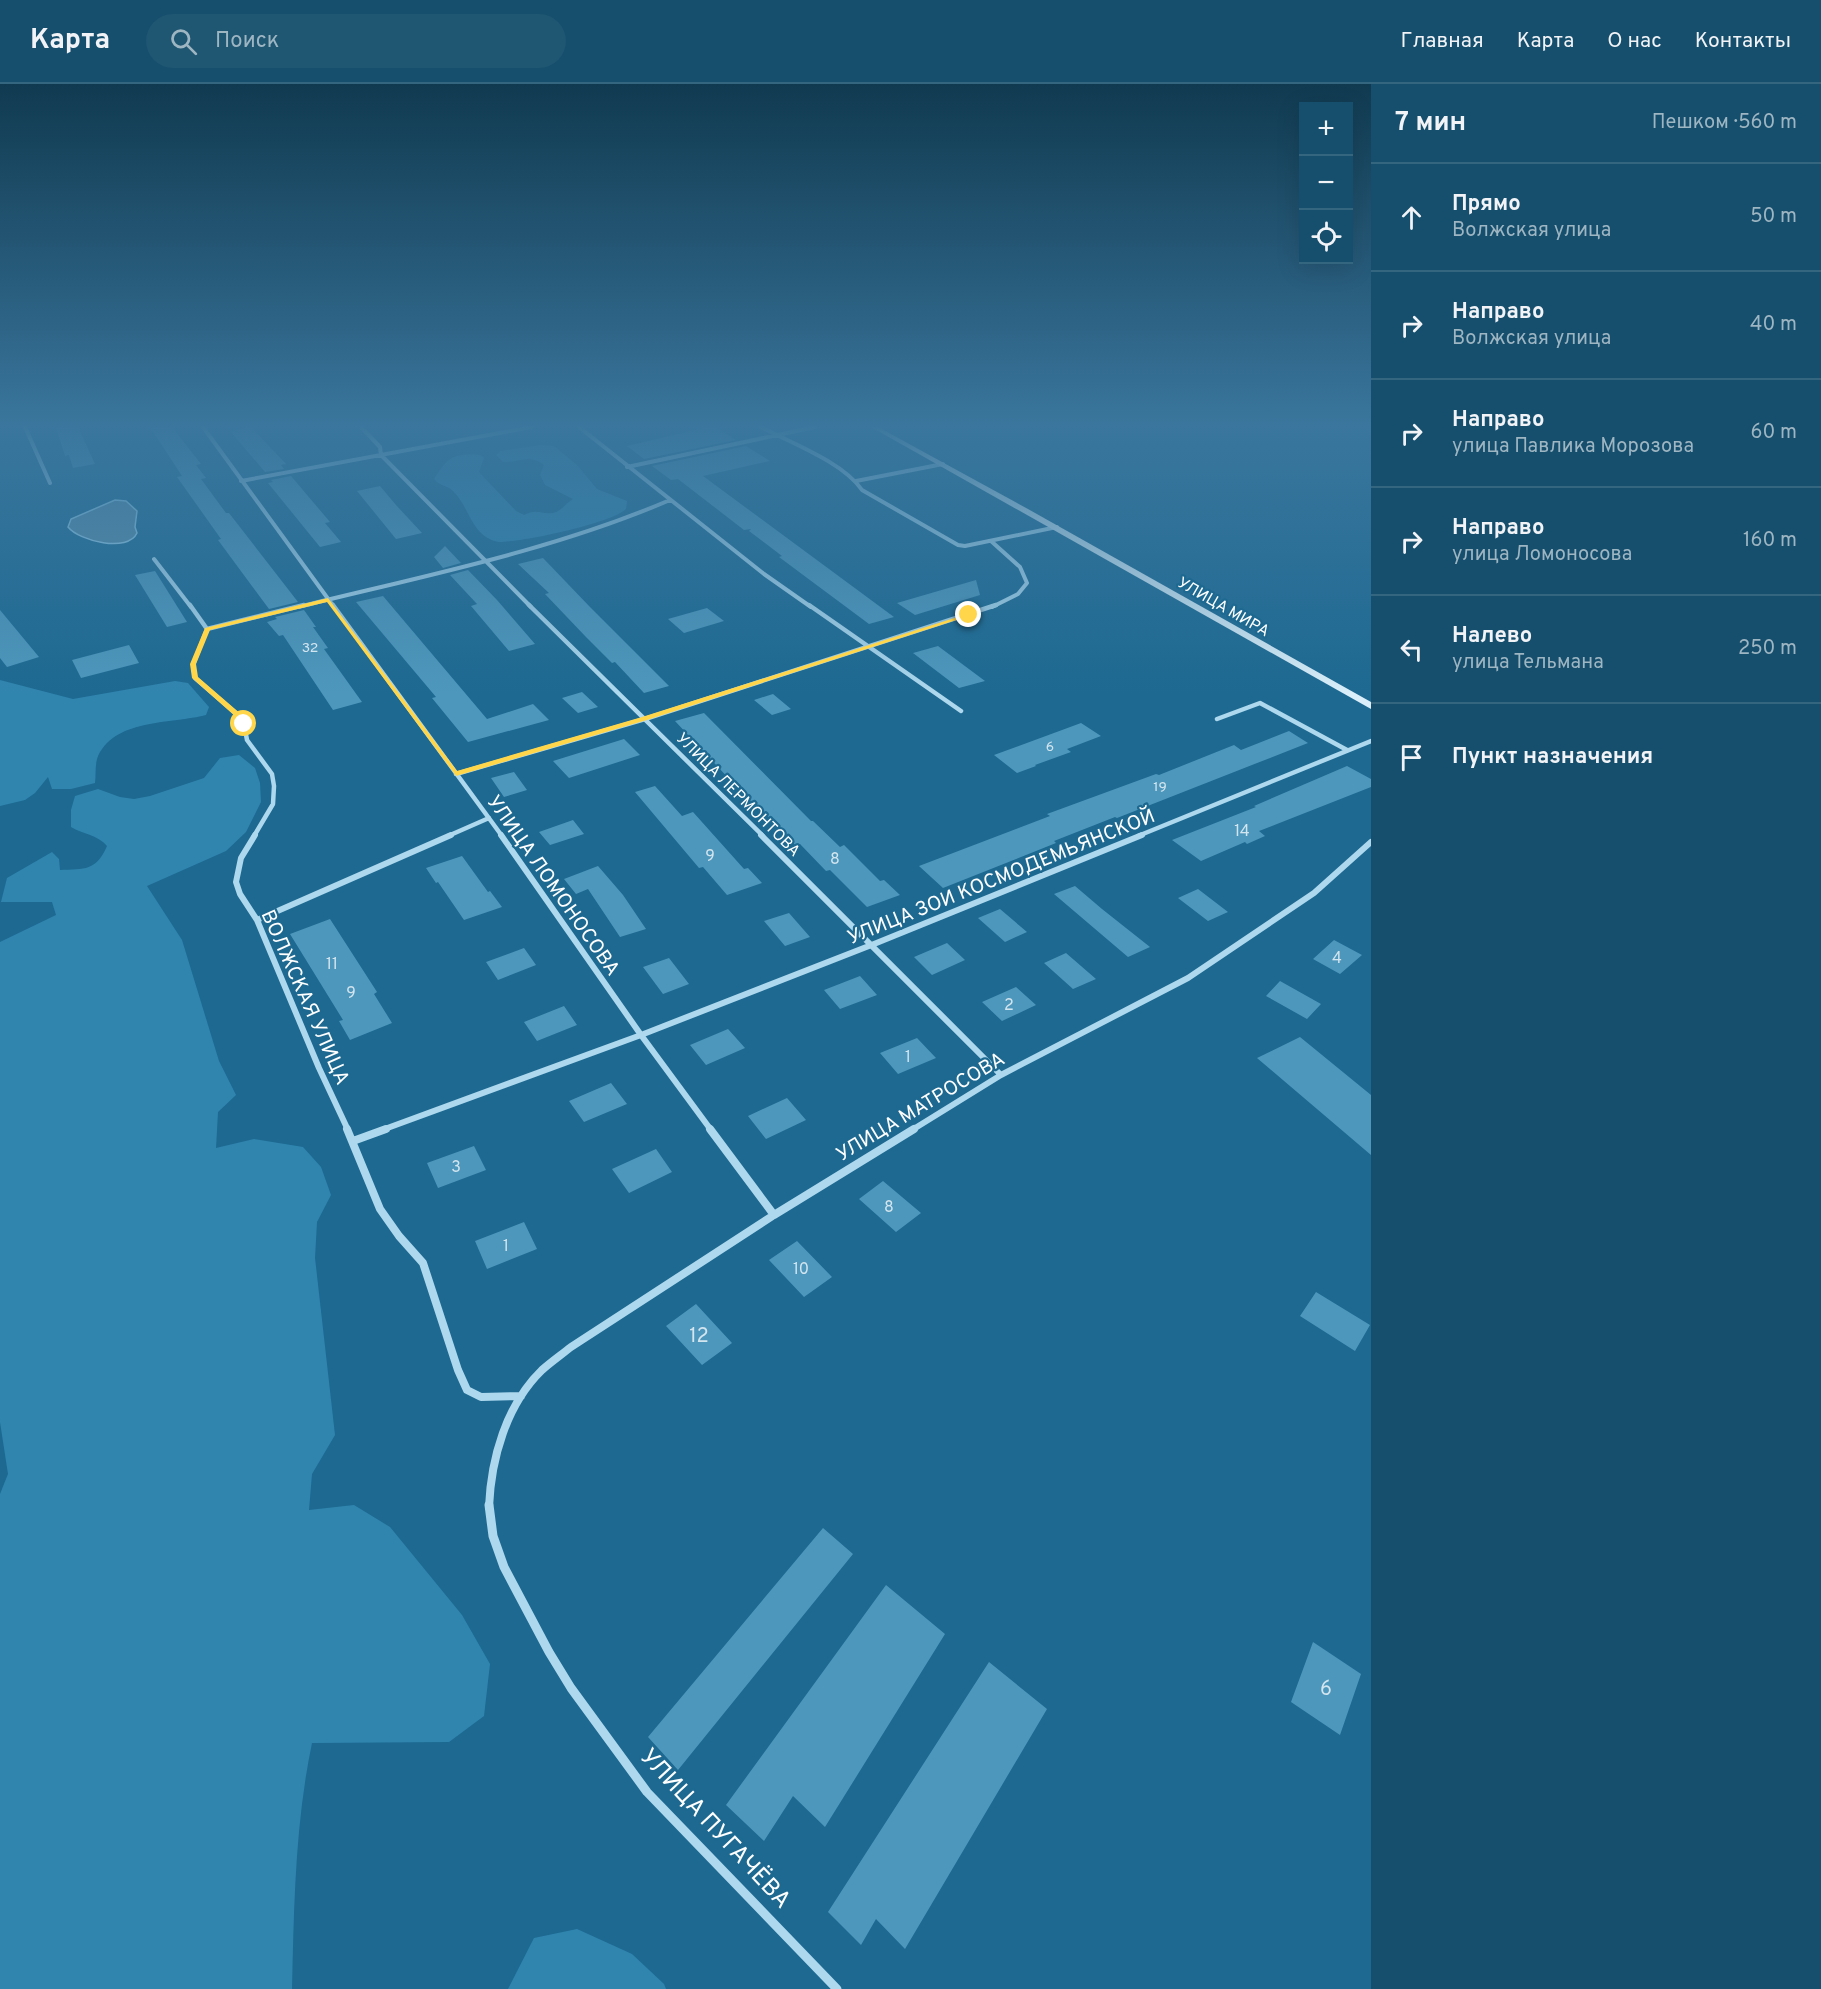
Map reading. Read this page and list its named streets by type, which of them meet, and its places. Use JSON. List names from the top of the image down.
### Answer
{
  "streets": {
    "main road": ["УЛИЦА МИРА"],
    "street": [
      "УЛИЦА ЛЕРМОНТОВА",
      "УЛИЦА ЗОИ КОСМОДЕМЬЯНСКОЙ",
      "УЛИЦА ЛОМОНОСОВА",
      "ВОЛЖСКАЯ УЛИЦА",
      "УЛИЦА МАТРОСОВА",
      "УЛИЦА ПУГАЧЁВА"
    ]
  },
  "crossings": [
    ["УЛИЦА ЛЕРМОНТОВА", "УЛИЦА ЗОИ КОСМОДЕМЬЯНСКОЙ"],
    ["УЛИЦА ЛЕРМОНТОВА", "УЛИЦА МАТРОСОВА"],
    ["УЛИЦА ЗОИ КОСМОДЕМЬЯНСКОЙ", "УЛИЦА ЛОМОНОСОВА"],
    ["УЛИЦА ЗОИ КОСМОДЕМЬЯНСКОЙ", "ВОЛЖСКАЯ УЛИЦА"],
    ["УЛИЦА ЛОМОНОСОВА", "УЛИЦА МАТРОСОВА"],
    ["ВОЛЖСКАЯ УЛИЦА", "УЛИЦА МАТРОСОВА"],
    ["УЛИЦА МАТРОСОВА", "УЛИЦА ПУГАЧЁВА"]
  ],
  "house_numbers": [
    "32",
    "6",
    "19",
    "14",
    "9",
    "8",
    "4",
    "11",
    "9",
    "2",
    "1",
    "3",
    "8",
    "1",
    "10",
    "12",
    "6"
  ],
  "page": {
    "header": "Карта",
    "search": "Поиск",
    "nav": [
      "Главная",
      "Карта",
      "О нас",
      "Контакты"
    ],
    "heading": ["7 мин", "Пешком · 560 m"],
    "map_buttons": ["+", "−"],
    "list": [
      ["Прямо", "Волжская улица", "50 m"],
      ["Направо", "Волжская улица", "40 m"],
      ["Направо", "улица Павлика Морозова", "60 m"],
      ["Направо", "улица Ломоносова", "160 m"],
      ["Налево", "улица Тельмана", "250 m"],
      "Пункт назначения"
    ]
  }
}
